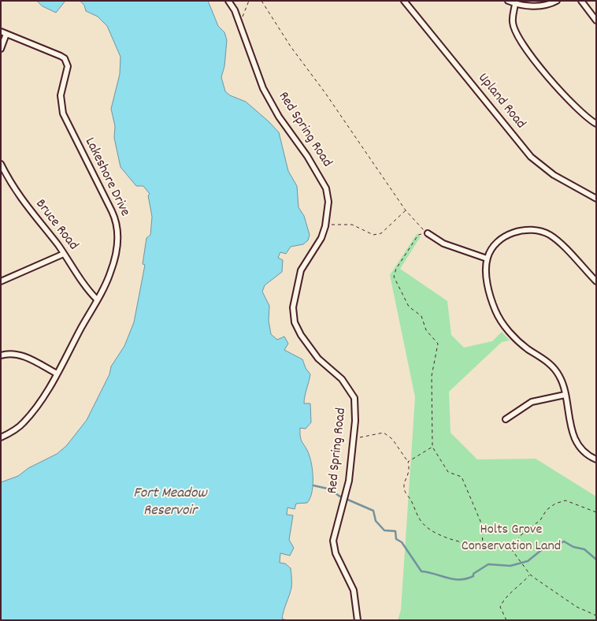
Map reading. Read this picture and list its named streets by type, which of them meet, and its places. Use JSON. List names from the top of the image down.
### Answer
{
  "streets": {
    "street": [
      "Upland Road",
      "Red Spring Road",
      "Lakeshore Drive",
      "Bruce Road"
    ]
  },
  "crossings": [
    ["Lakeshore Drive", "Bruce Road"]
  ],
  "water": ["Fort Meadow Reservoir"],
  "parks": ["Holts Grove Conservation Land"]
}
